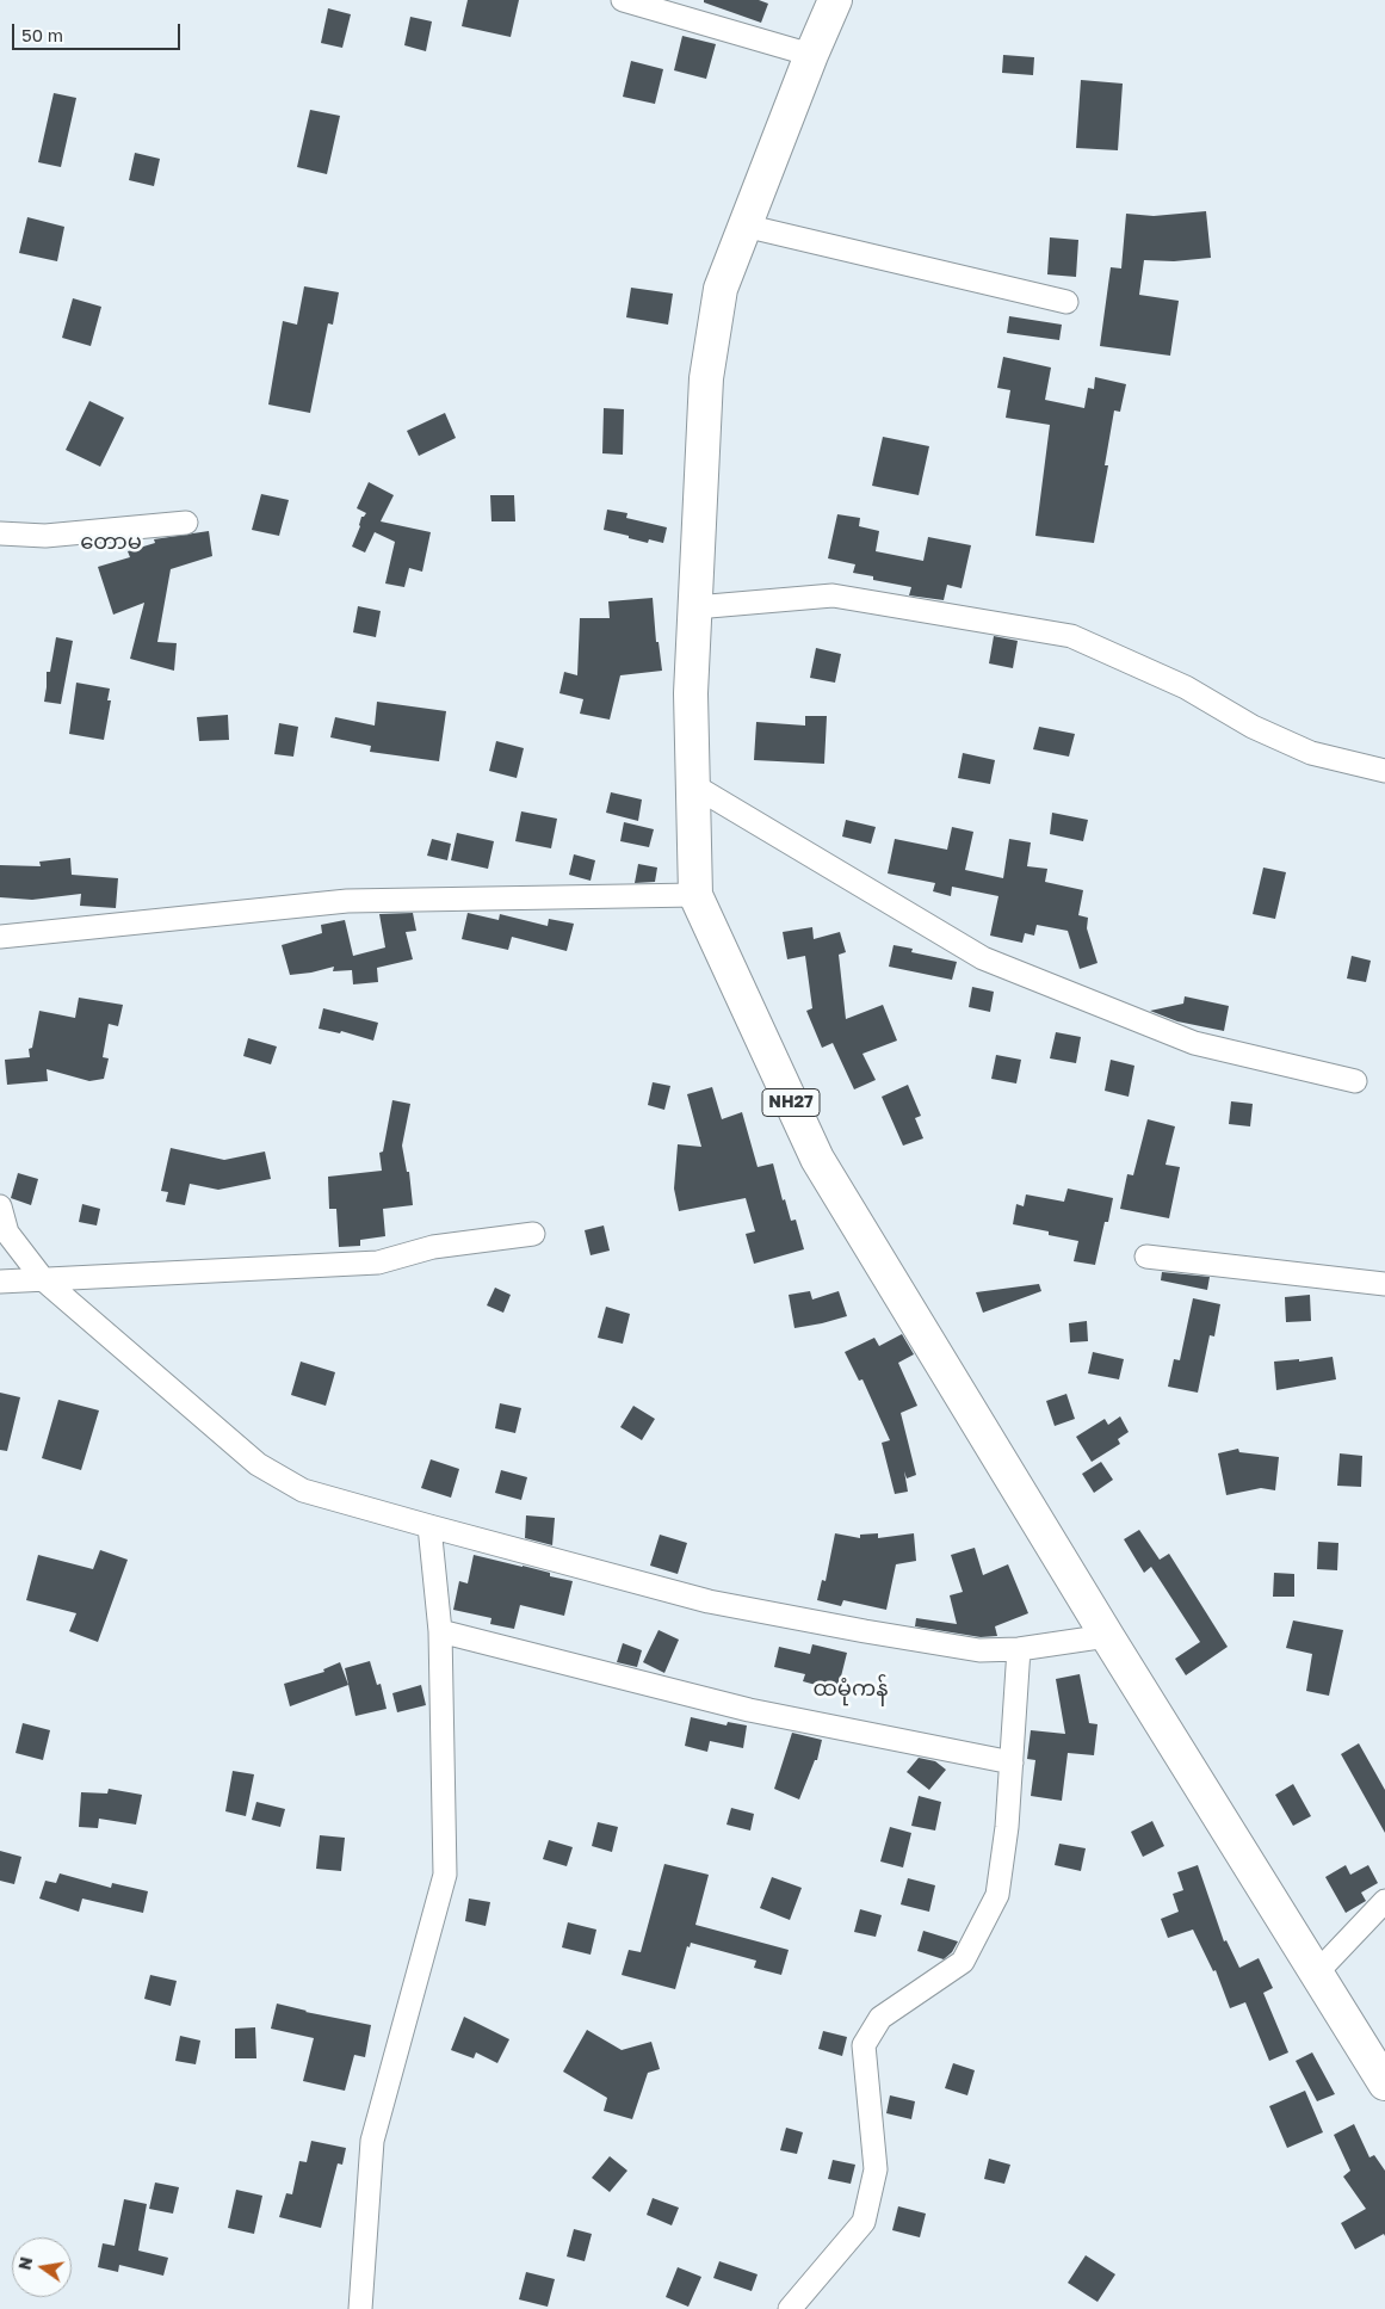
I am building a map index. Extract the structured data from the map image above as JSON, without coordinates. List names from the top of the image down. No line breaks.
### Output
{"streets":{"highway":["NH27"]},"districts":["တောမ","ထမုံကန်"],"scale_bar":"50 m","north":"left"}
